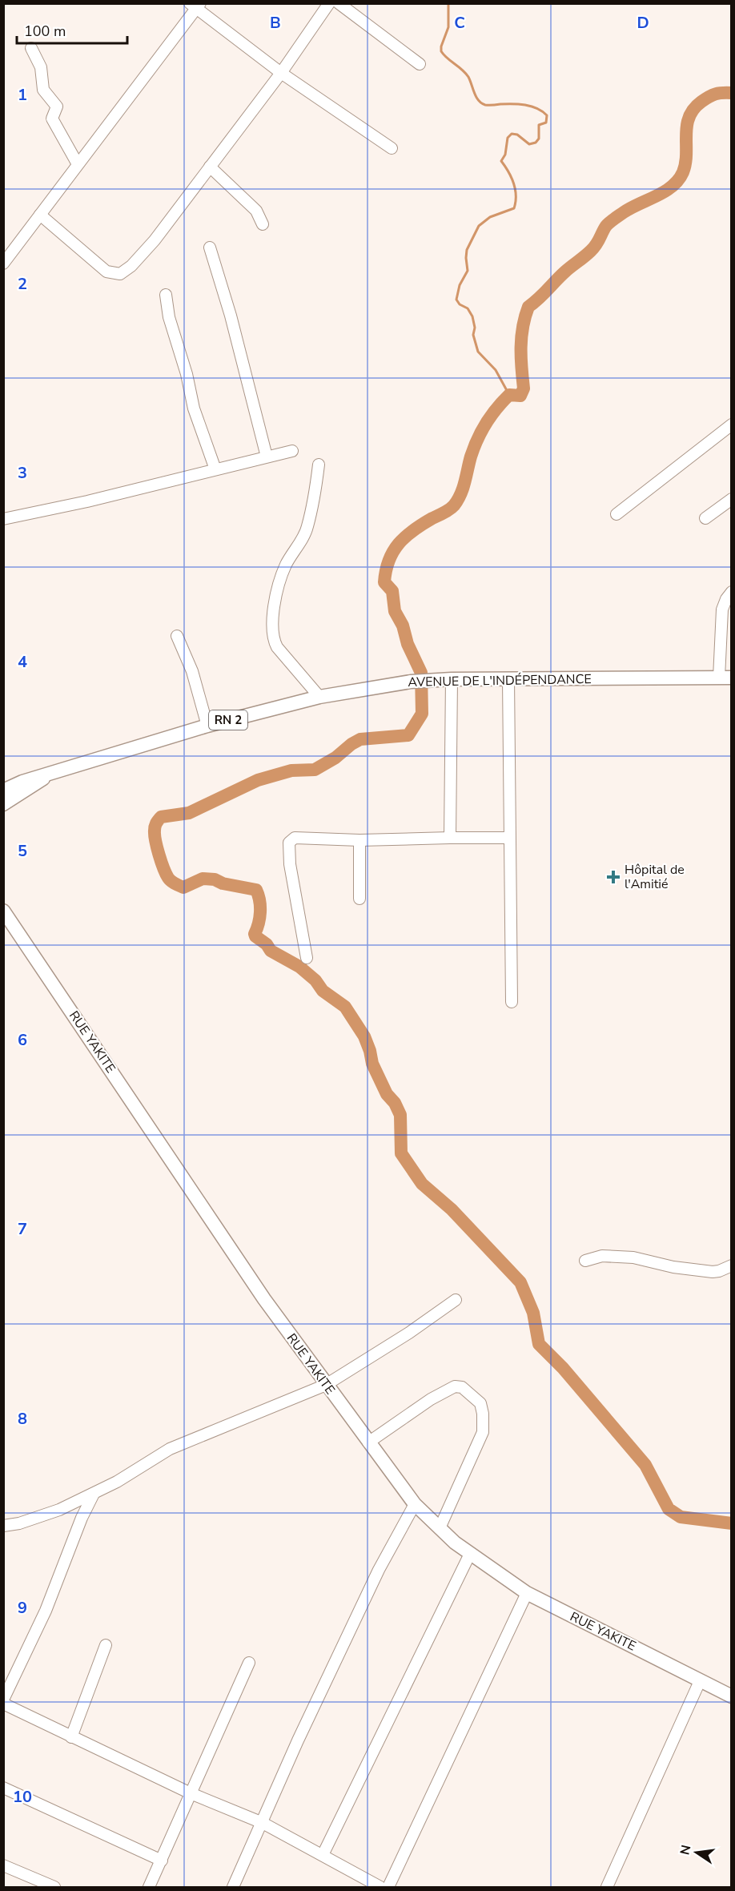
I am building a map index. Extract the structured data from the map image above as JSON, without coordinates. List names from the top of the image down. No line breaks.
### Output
{"streets":{"main road":["AVENUE DE L'INDÉPENDANCE","RN 2","RUE YAKITE"]},"places":{"health":["Hôpital de l'Amitié"]},"scale_bar":"100 m","north":"left","grid":{"columns":["B","C","D"],"rows":["1","2","3","4","5","6","7","8","9","10"]}}
